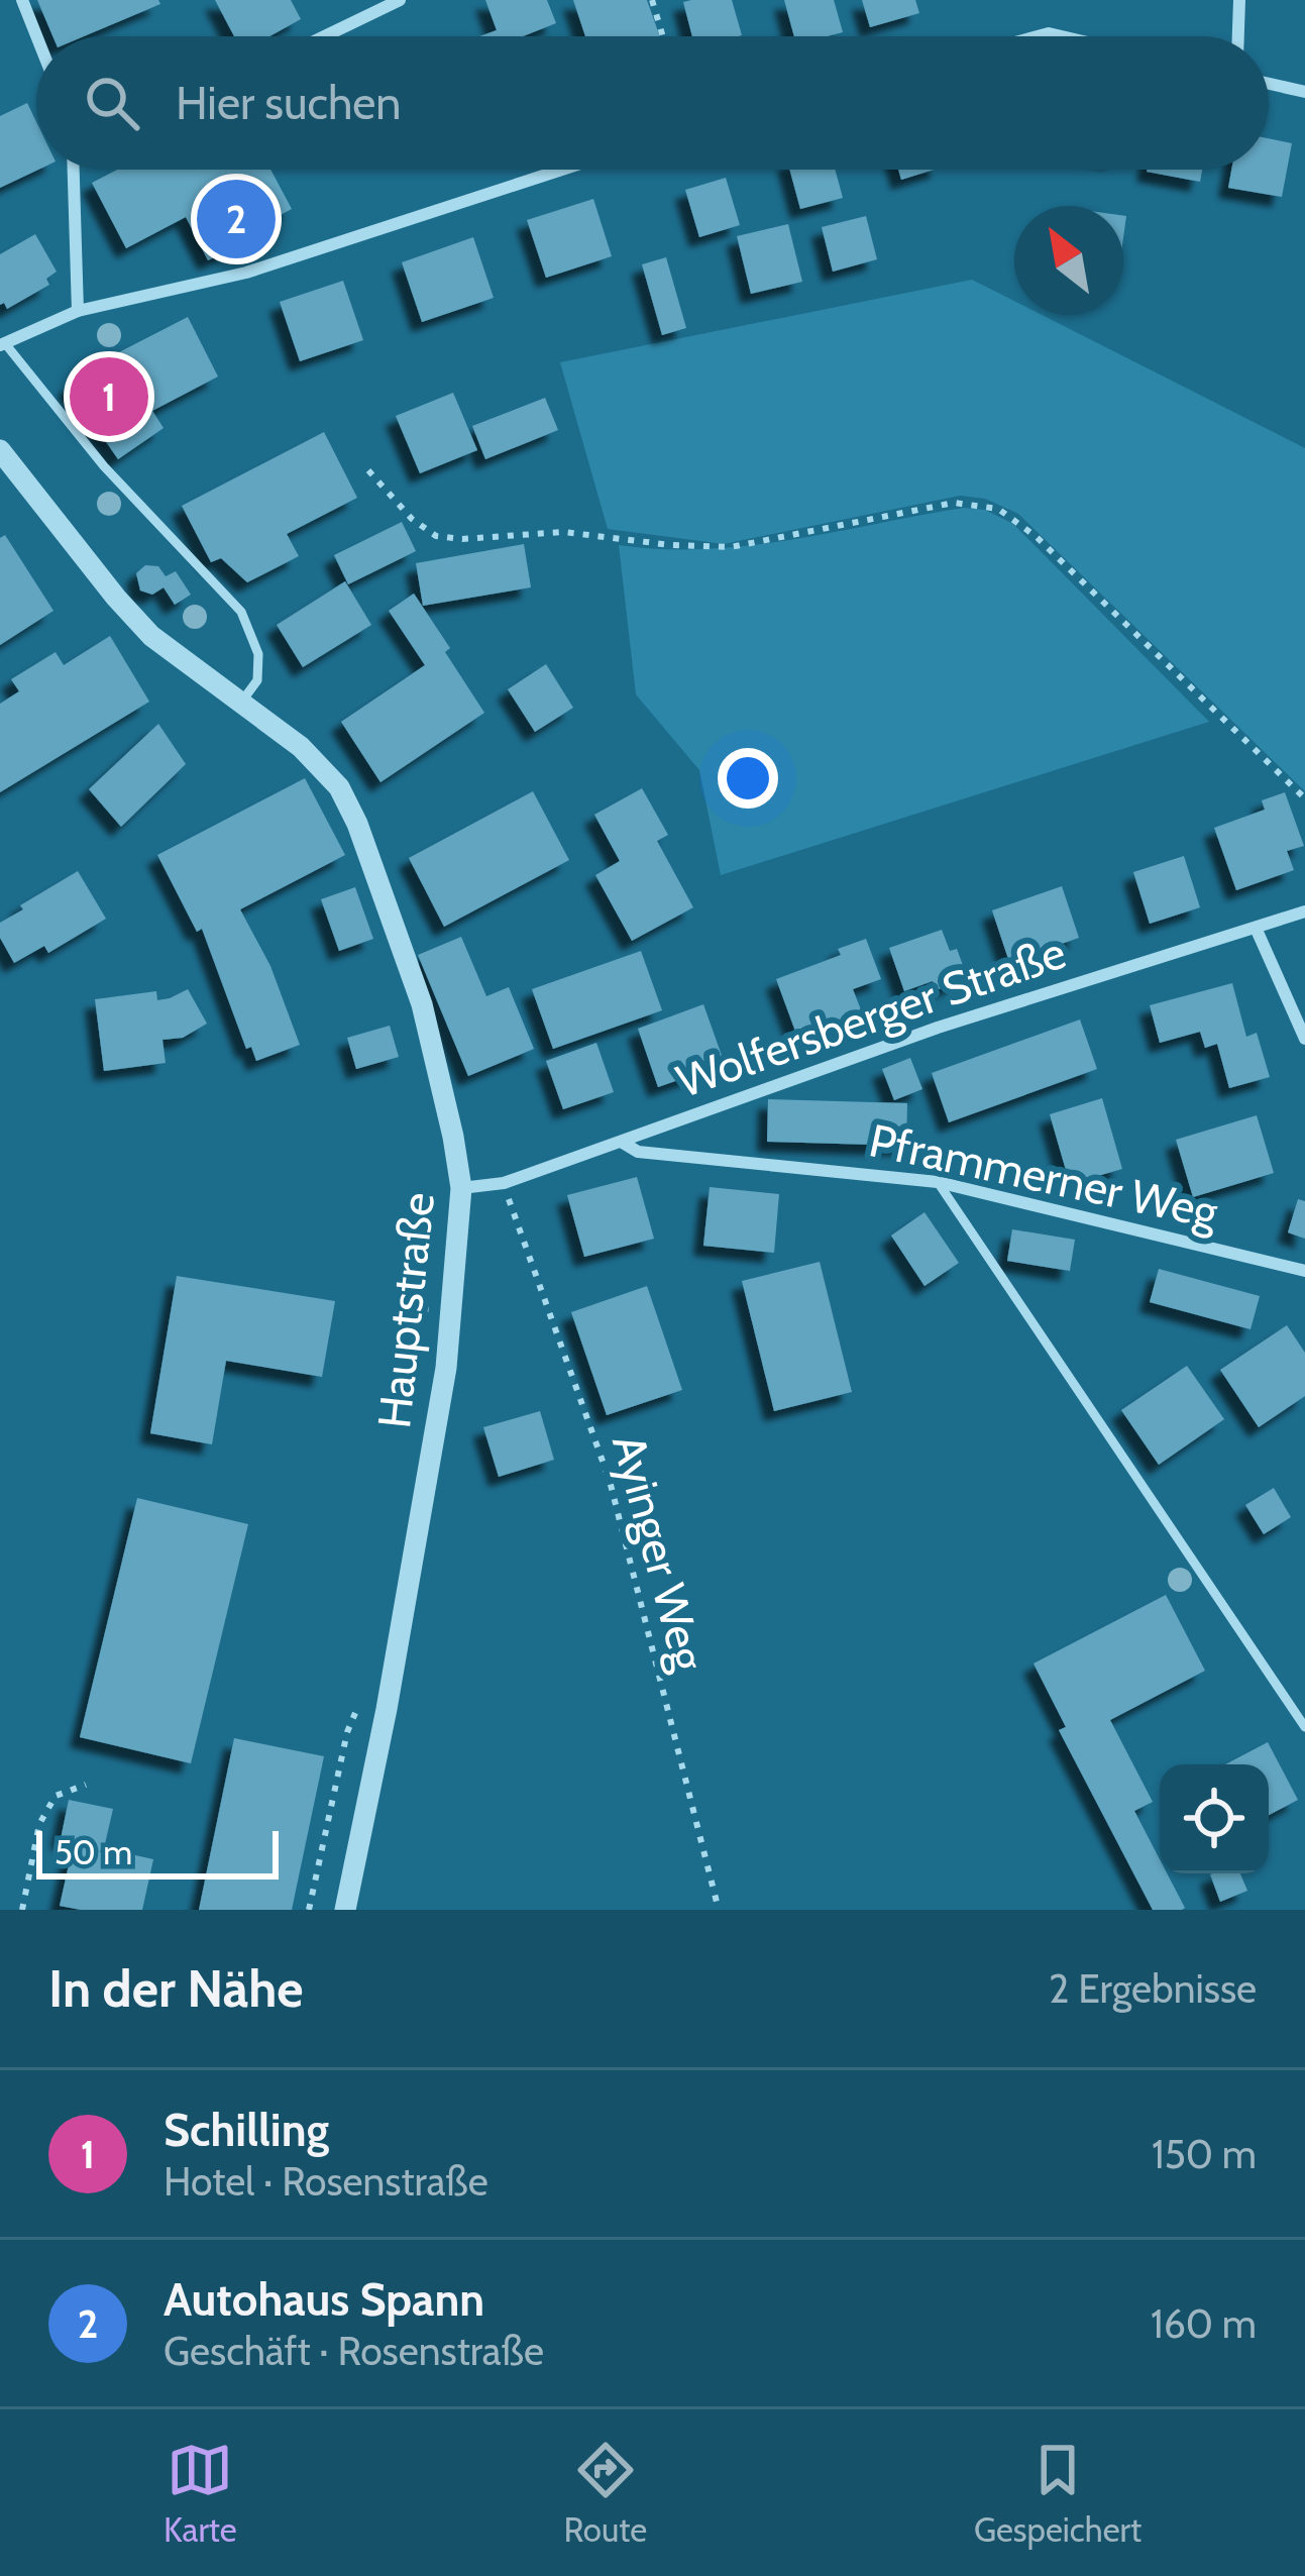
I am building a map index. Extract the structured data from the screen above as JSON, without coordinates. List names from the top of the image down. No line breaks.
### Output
{"streets":{"street":["Wolfersberger Straße","Pframmerner Weg","Hauptstraße"],"path":["Ayinger Weg"]},"crossings":[["Wolfersberger Straße","Pframmerner Weg"],["Wolfersberger Straße","Hauptstraße"]],"scale_bar":"50 m","north":"top left","page":{"search":"Hier suchen","pins":["2","1"],"scale":"50 m","heading":["In der Nähe","2 Ergebnisse"],"list":[{"mark":"1","name":"Schilling","note":"Hotel · Rosenstraße","value":"150 m"},{"mark":"2","name":"Autohaus Spann","note":"Geschäft · Rosenstraße","value":"160 m"}],"nav":["Karte","Route","Gespeichert"]}}
